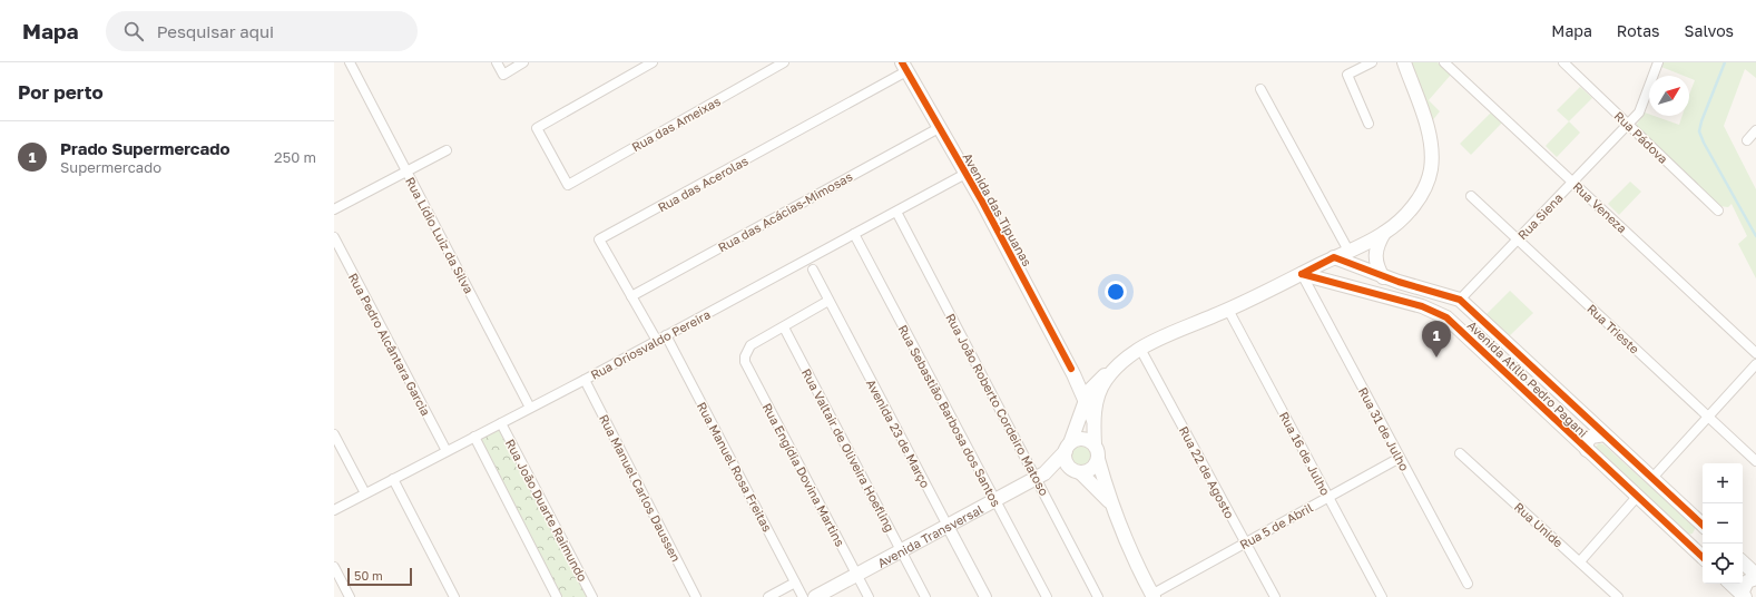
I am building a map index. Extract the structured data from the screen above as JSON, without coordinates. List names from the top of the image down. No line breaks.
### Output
{"streets":{"main road":["Avenida das Tipuanas","Avenida Atílio Pedro Pagani","Avenida Transversal"],"street":["Rua das Ameixas","Rua Pádova","Rua das Acerolas","Rua Veneza","Rua das Acácias-Mimosas","Rua Siena","Rua Lídio Luiz da Silva","Rua Trieste","Rua Pedro Alcântara Garcia","Rua Oriosvaldo Pereira","Rua João Roberto Cordeiro Matoso","Rua Sebastião Barbosa dos Santos","Rua 31 de Julho","Avenida 23 de Março","Rua Valtair de Oliveira Hoefling","Rua 16 de Julho","Rua Manuel Rosa Freitas","Rua 22 de Agosto","Rua Engídia Dovina Martins","Rua Manuel Carlos Daussen","Rua João Duarte Raimundo","Rua Unide","Rua 5 de Abril"]},"crossings":[["Rua Pádova","Rua Siena"],["Rua das Acerolas","Avenida das Tipuanas"],["Rua das Acerolas","Rua das Acácias-Mimosas"],["Rua das Acerolas","Rua Oriosvaldo Pereira"],["Rua Veneza","Rua Siena"],["Avenida das Tipuanas","Rua das Acácias-Mimosas"],["Avenida das Tipuanas","Rua Oriosvaldo Pereira"],["Rua Siena","Rua Trieste"],["Rua Siena","Avenida Atílio Pedro Pagani"],["Rua Lídio Luiz da Silva","Rua Oriosvaldo Pereira"],["Rua Pedro Alcântara Garcia","Rua Oriosvaldo Pereira"],["Rua Oriosvaldo Pereira","Rua João Roberto Cordeiro Matoso"],["Rua Oriosvaldo Pereira","Rua Sebastião Barbosa dos Santos"],["Rua Oriosvaldo Pereira","Rua Manuel Rosa Freitas"],["Rua Oriosvaldo Pereira","Rua Manuel Carlos Daussen"],["Rua Oriosvaldo Pereira","Rua João Duarte Raimundo"],["Avenida Atílio Pedro Pagani","Rua 31 de Julho"],["Rua João Roberto Cordeiro Matoso","Avenida Transversal"],["Rua Sebastião Barbosa dos Santos","Avenida Transversal"],["Rua 31 de Julho","Rua 5 de Abril"],["Avenida 23 de Março","Avenida Transversal"],["Rua Valtair de Oliveira Hoefling","Rua Engídia Dovina Martins"],["Rua Valtair de Oliveira Hoefling","Avenida Transversal"],["Rua 16 de Julho","Rua 5 de Abril"],["Rua 22 de Agosto","Rua 5 de Abril"],["Rua Engídia Dovina Martins","Avenida Transversal"]],"scale_bar":"50 m","north":"top right","page":{"header":"Mapa","search":"Pesquisar aqui","nav":["Mapa","Rotas","Salvos"],"heading":"Por perto","list":[{"mark":"1","name":"Prado Supermercado","note":"Supermercado","value":"250 m"}],"pins":"1","map_buttons":["+","−"],"scale":"50 m"}}
